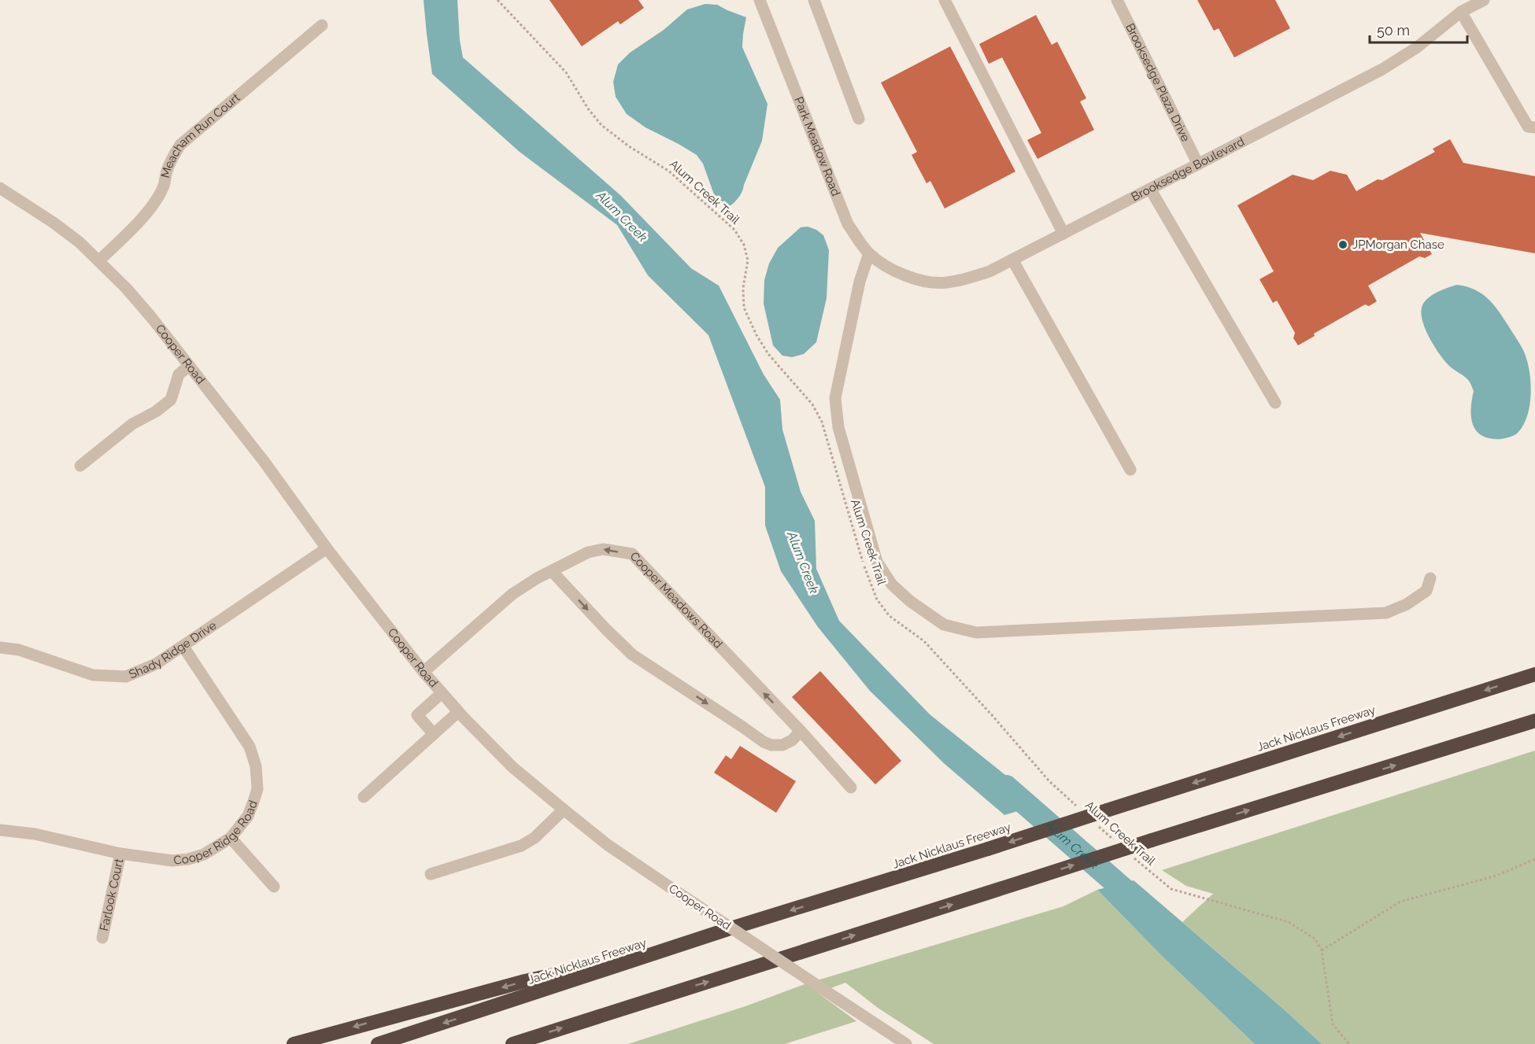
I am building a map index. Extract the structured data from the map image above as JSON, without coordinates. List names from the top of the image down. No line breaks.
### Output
{"streets":{"highway":["Jack Nicklaus Freeway"],"street":["Brooksedge Plaza Drive","Meacham Run Court","Park Meadow Road","Brooksedge Boulevard","Cooper Road","Cooper Meadows Road","Shady Ridge Drive","Cooper Ridge Road","Farlook Court"],"path":["Alum Creek Trail"]},"crossings":[["Brooksedge Plaza Drive","Brooksedge Boulevard"],["Meacham Run Court","Cooper Road"],["Park Meadow Road","Brooksedge Boulevard"],["Cooper Road","Cooper Meadows Road"],["Cooper Road","Shady Ridge Drive"],["Shady Ridge Drive","Cooper Ridge Road"],["Cooper Ridge Road","Farlook Court"]],"water":["Alum Creek"],"places":["JPMorgan Chase"],"scale_bar":"50 m"}
